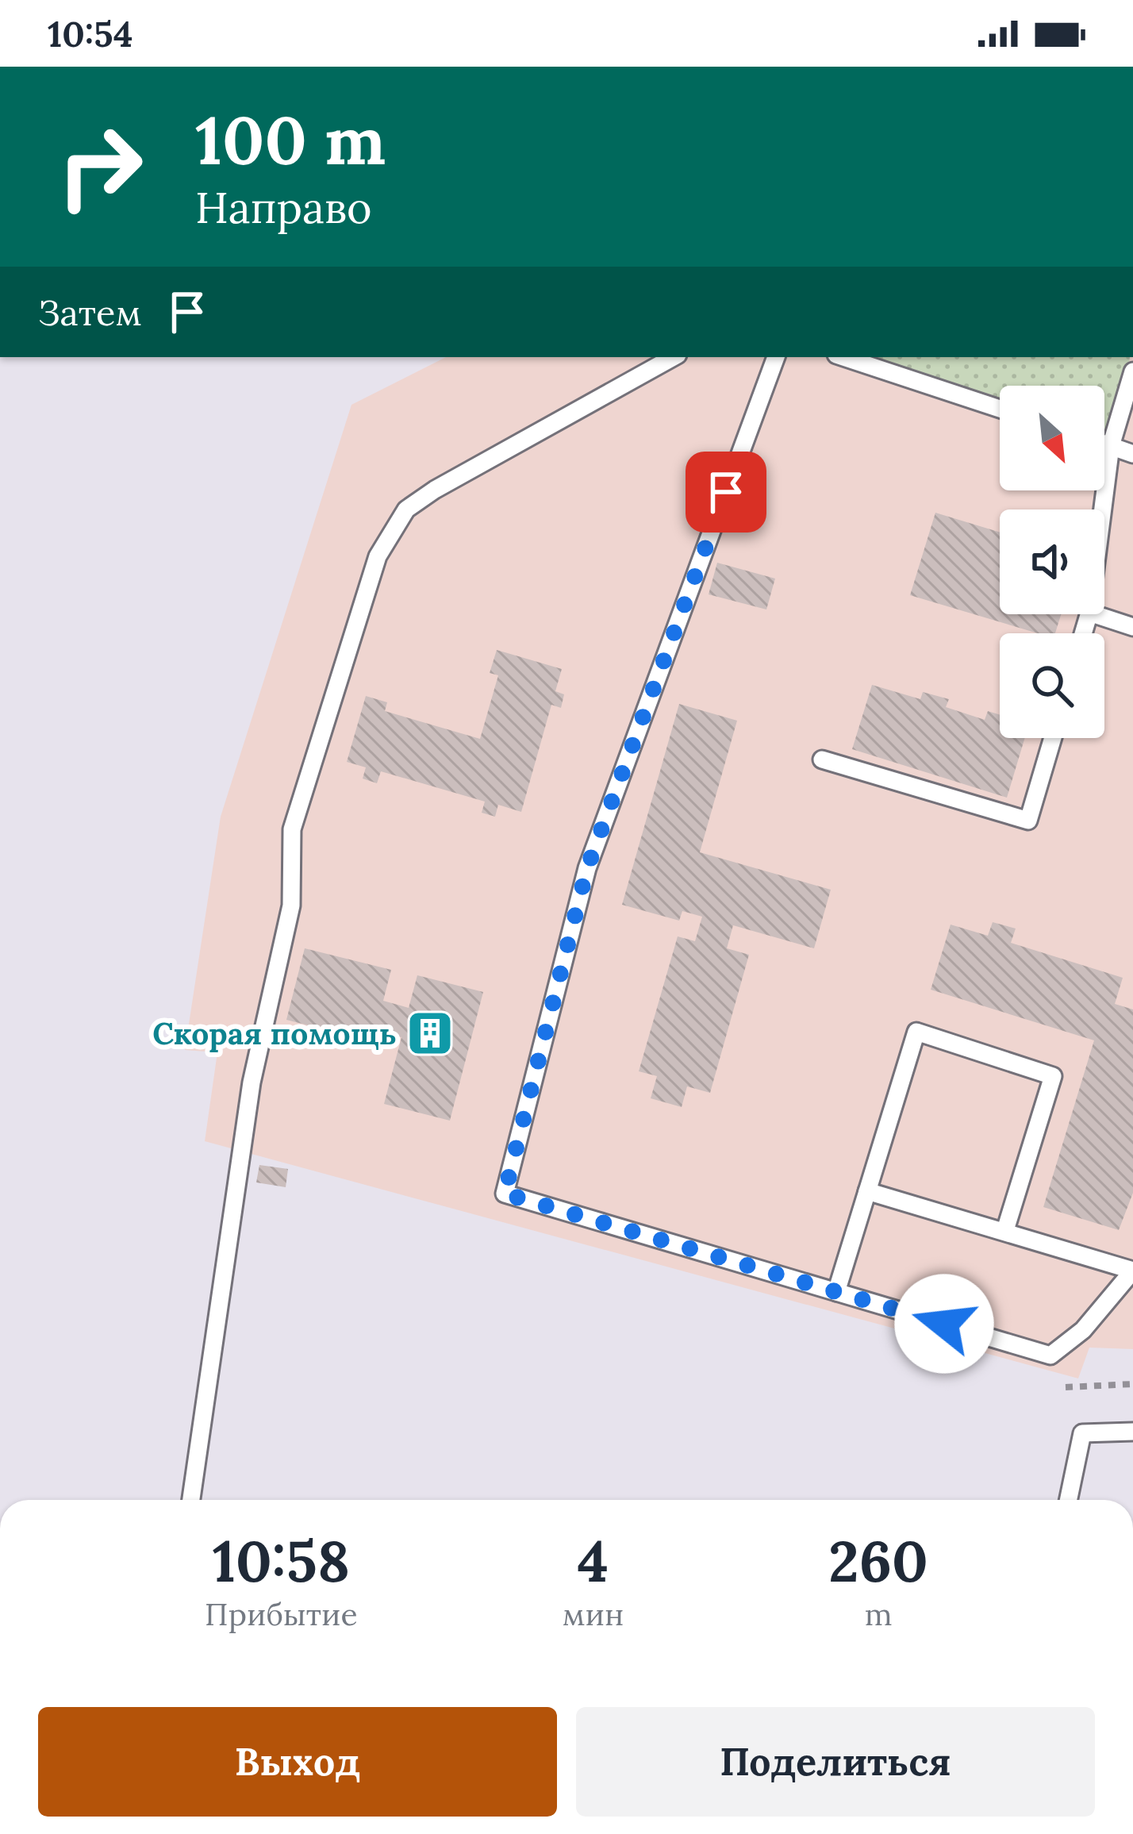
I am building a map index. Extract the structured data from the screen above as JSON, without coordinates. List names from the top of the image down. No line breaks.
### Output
{"places":{"building":["Скорая помощь"]},"north":"bottom right","page":{"status":"10:54","turn":["100 m","Направо"],"then":"Затем","eta":["10:58","Прибытие","4","мин","260","m"],"buttons":["Выход","Поделиться"]}}
